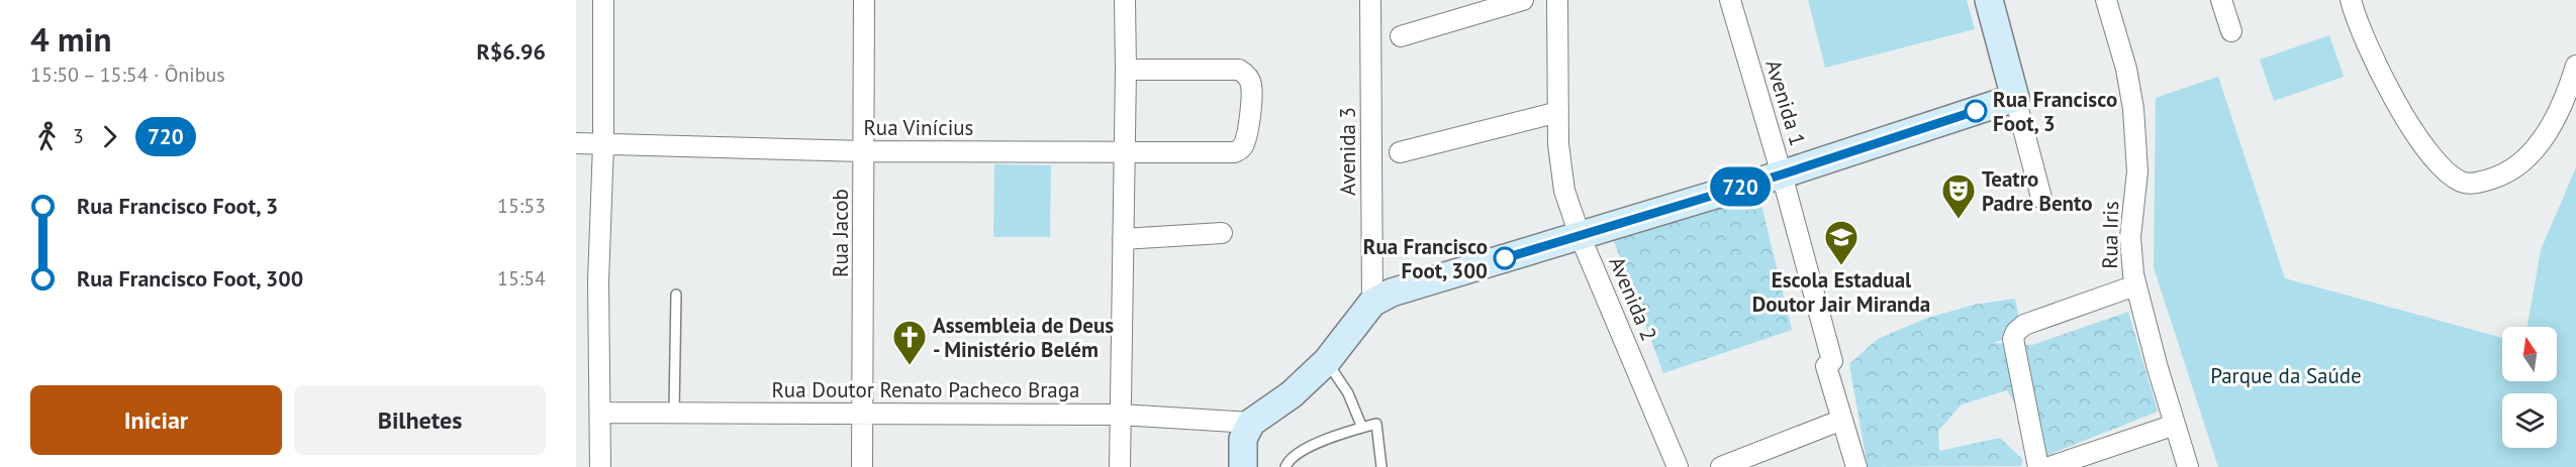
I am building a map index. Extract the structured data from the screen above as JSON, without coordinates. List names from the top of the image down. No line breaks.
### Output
{"streets":{"street":["Avenida 1","Rua Vinícius","Avenida 3","Rua Jacob","Rua Iris","Avenida 2","Rua Doutor Renato Pacheco Braga"]},"crossings":[["Rua Vinícius","Rua Jacob"],["Rua Jacob","Rua Doutor Renato Pacheco Braga"]],"parks":["Parque da Saúde"],"places":{"other":["Rua Francisco Foot, 3","Rua Francisco Foot, 300"],"theatre":["Teatro Padre Bento"],"school or university":["Escola Estadual Doutor Jair Miranda"],"church":["Assembleia de Deus - Ministério Belém"]},"lines":["bus line 720"],"north":"top","page":{"heading":["4 min","15:50 – 15:54 · Ônibus","R$6.96"],"on_map":"720","legs":["3","720"],"list":[{"name":"Rua Francisco Foot, 3","value":"15:53"},{"name":"Rua Francisco Foot, 300","value":"15:54"}],"buttons":["Iniciar","Bilhetes"]}}
